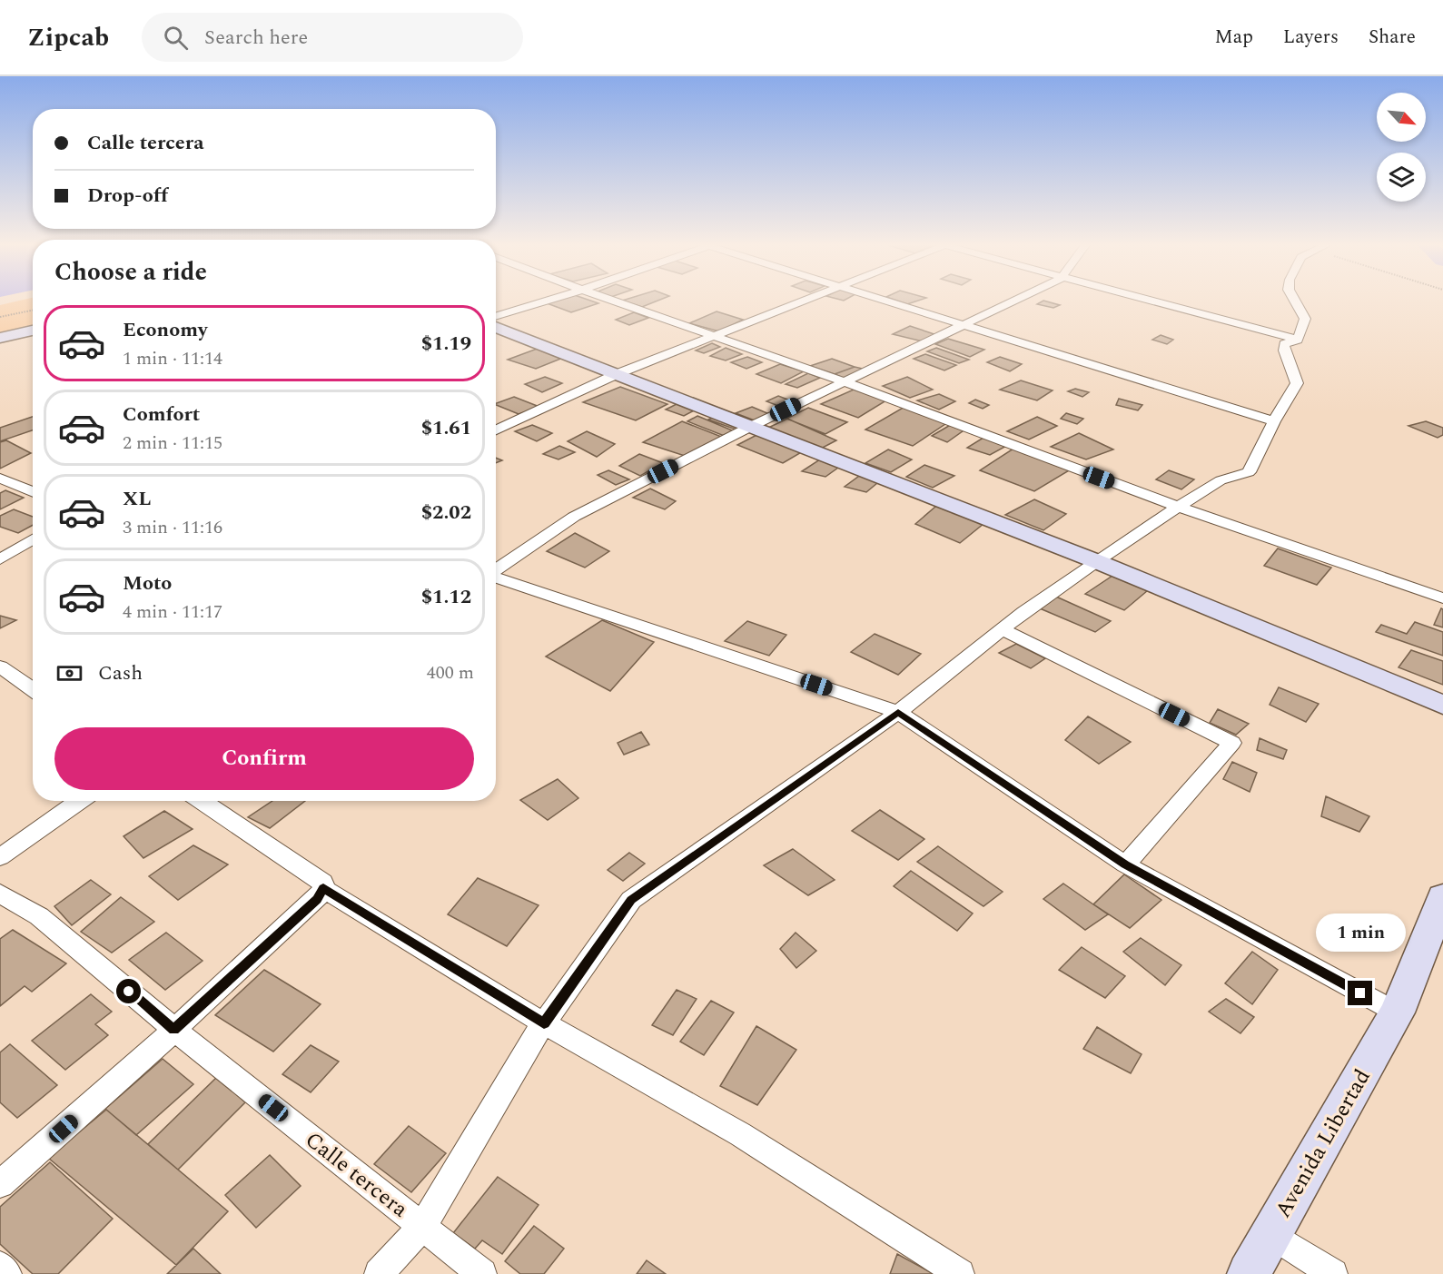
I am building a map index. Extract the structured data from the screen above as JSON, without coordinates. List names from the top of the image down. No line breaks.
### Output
{"streets":{"main road":["Avenida Libertad"],"street":["Calle tercera"]},"north":"bottom right","page":{"header":"Zipcab","search":"Search here","nav":["Map","Layers","Share"],"banner":["Calle tercera","Drop-off"],"heading":"Choose a ride","list":[{"name":"Economy","note":"1 min · 11:14","value":"$1.19"},{"name":"Comfort","note":"2 min · 11:15","value":"$1.61"},{"name":"XL","note":"3 min · 11:16","value":"$2.02"},{"name":"Moto","note":"4 min · 11:17","value":"$1.12"}],"pay":["Cash","400 m"],"buttons":"Confirm","bubble":"1 min"}}
